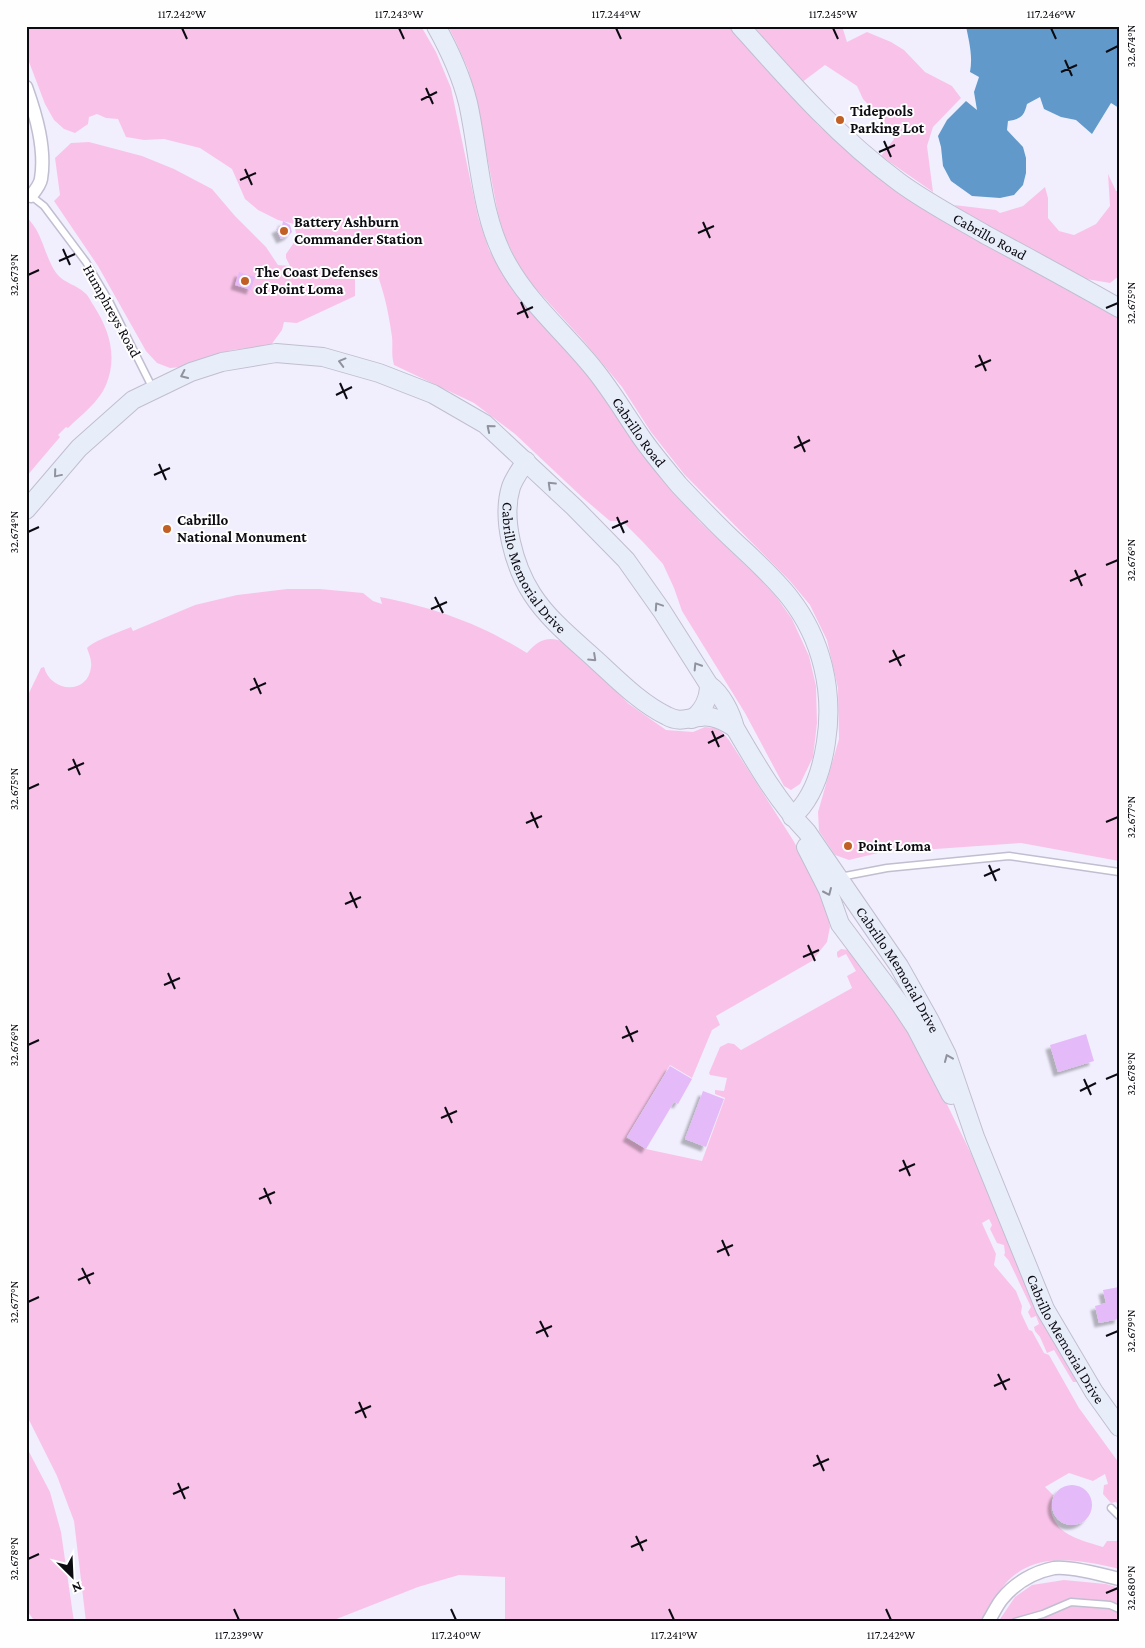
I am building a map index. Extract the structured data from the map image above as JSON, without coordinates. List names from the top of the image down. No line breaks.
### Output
{"streets":{"street":["Cabrillo Road","Cabrillo Memorial Drive"],"lane":["Humphreys Road"]},"crossings":[["Cabrillo Road","Cabrillo Memorial Drive"]],"places":["Tidepools Parking Lot","Battery Ashburn Commander Station","The Coast Defenses of Point Loma","Cabrillo National Monument","Point Loma"],"north":"bottom right","coordinates":["117.242°W","117.243°W","117.244°W","117.245°W","117.246°W","32.674°N","32.673°N","32.675°N","32.676°N","32.677°N","32.678°N","32.679°N","32.680°N","117.239°W","117.240°W","117.241°W"]}
